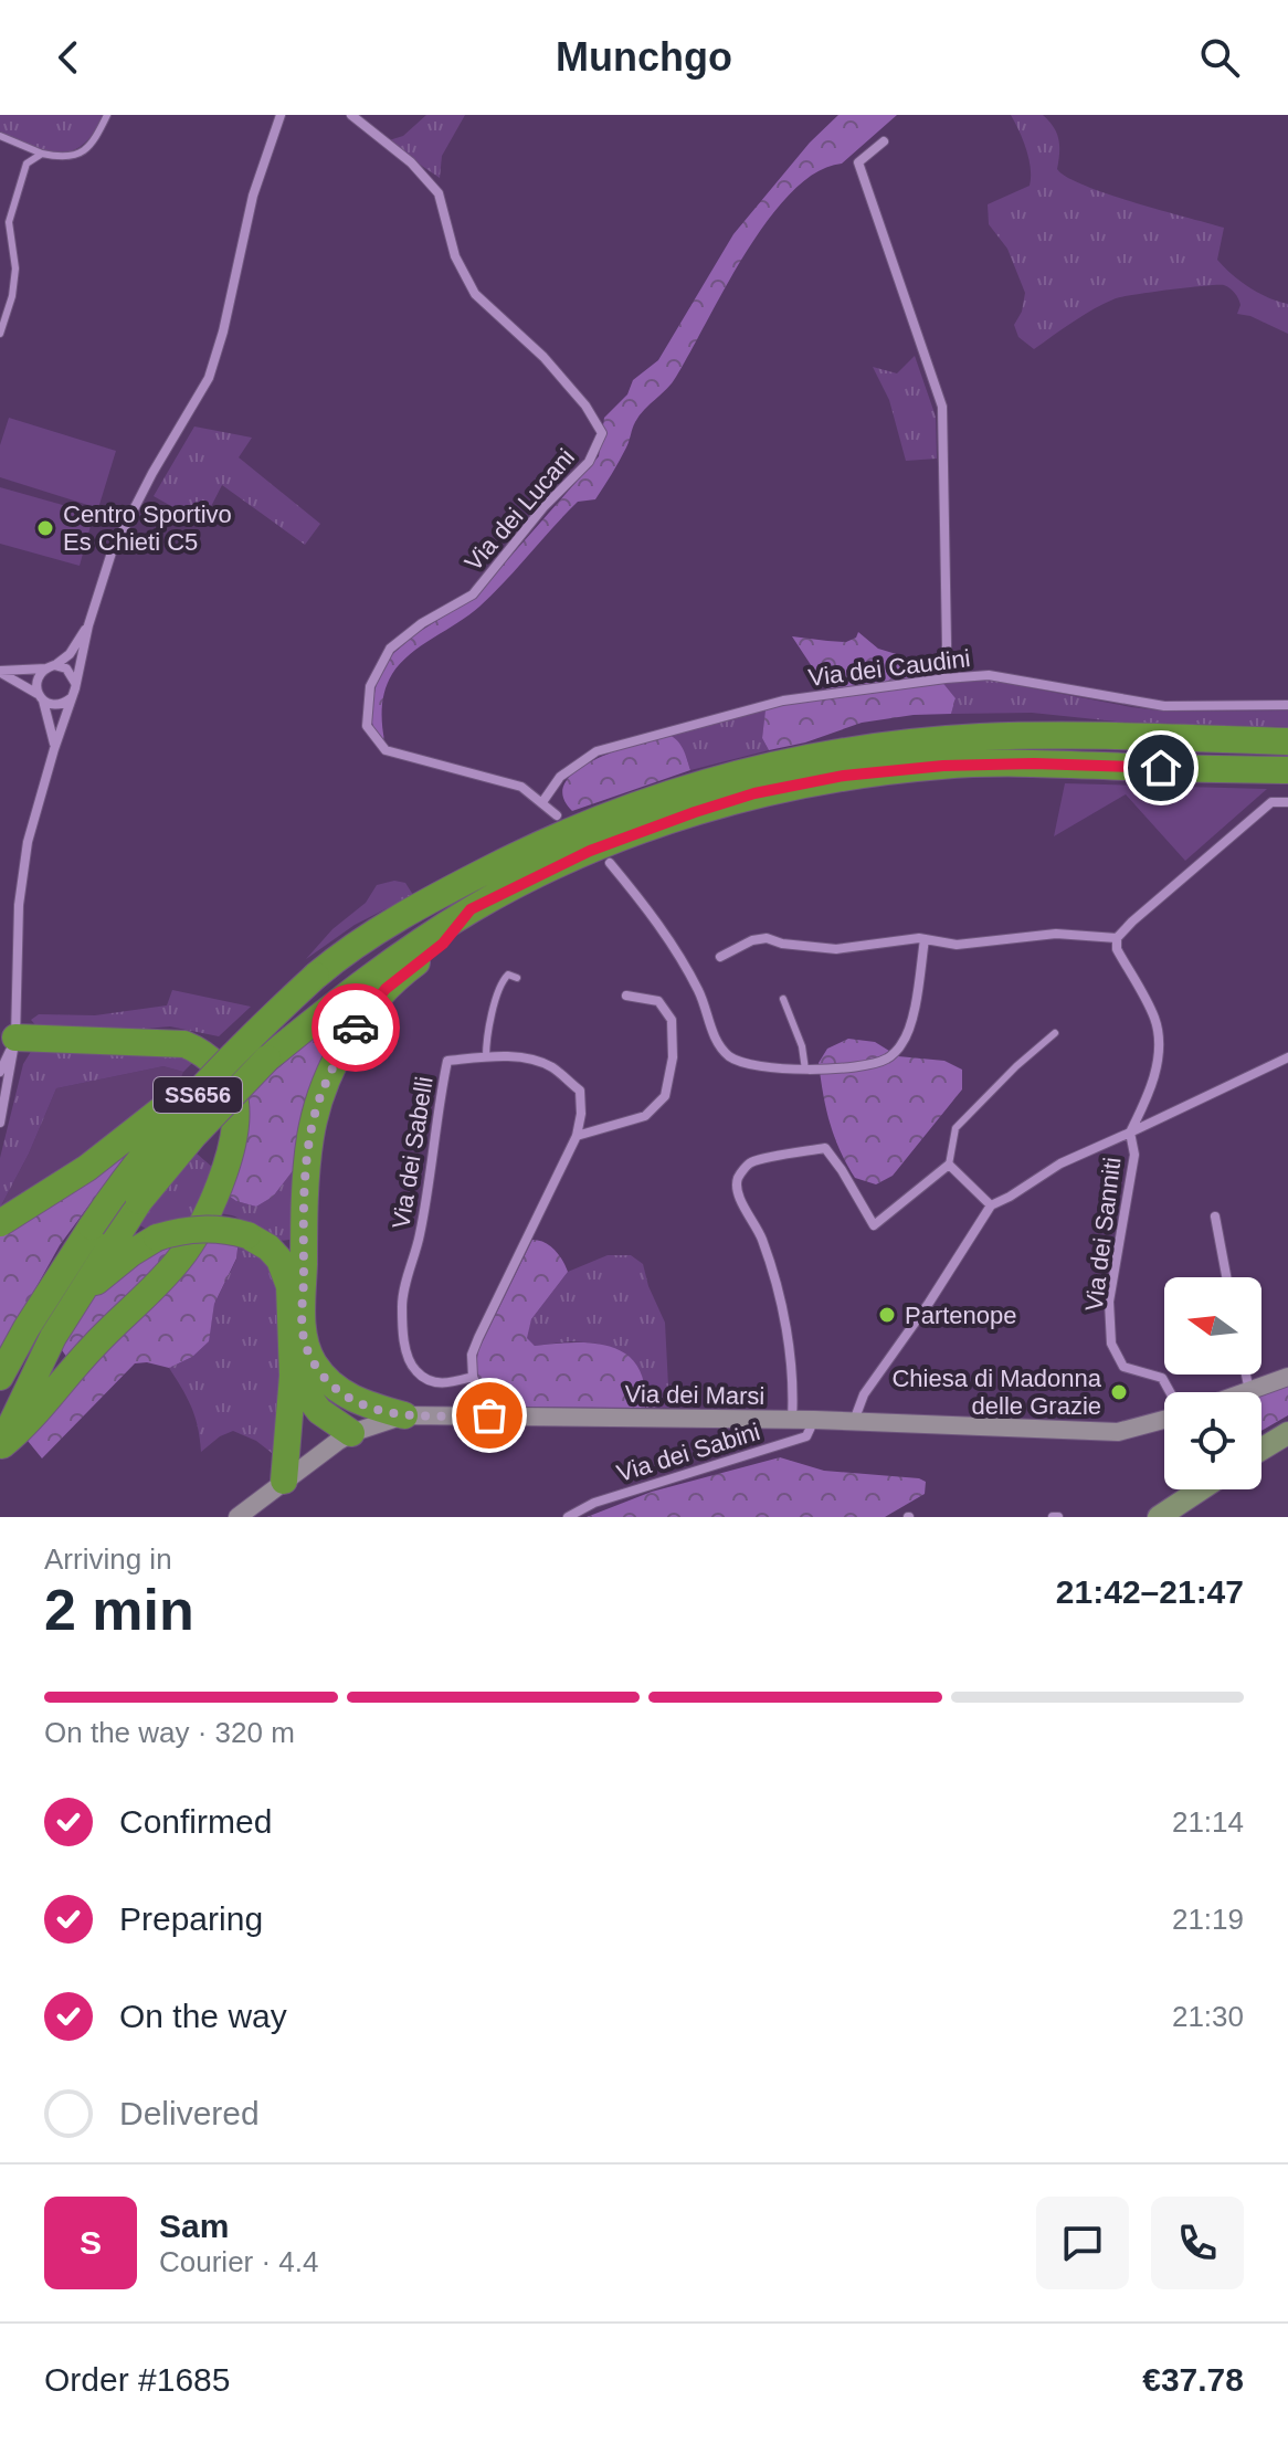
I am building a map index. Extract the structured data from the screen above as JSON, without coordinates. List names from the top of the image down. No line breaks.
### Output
{"streets":{"highway":["SS656"],"main road":["Via dei Marsi"],"street":["Via dei Lucani","Via dei Caudini","Via dei Sabelli","Via dei Sanniti","Via dei Sabini"]},"crossings":[["Via dei Lucani","Via dei Caudini"],["Via dei Marsi","Via dei Sabini"]],"places":["Centro Sportivo Es Chieti C5","Partenope","Chiesa di Madonna delle Grazie"],"north":"left","page":{"header":"Munchgo","heading":["2 min","Arriving in","21:42–21:47"],"panel":["Sam","Courier · 4.4","Order #1685","€37.78"],"bar":"On the way · 320 m","list":[["Confirmed","21:14"],["Preparing","21:19"],["On the way","21:30"],"Delivered"],"round":"S"}}
